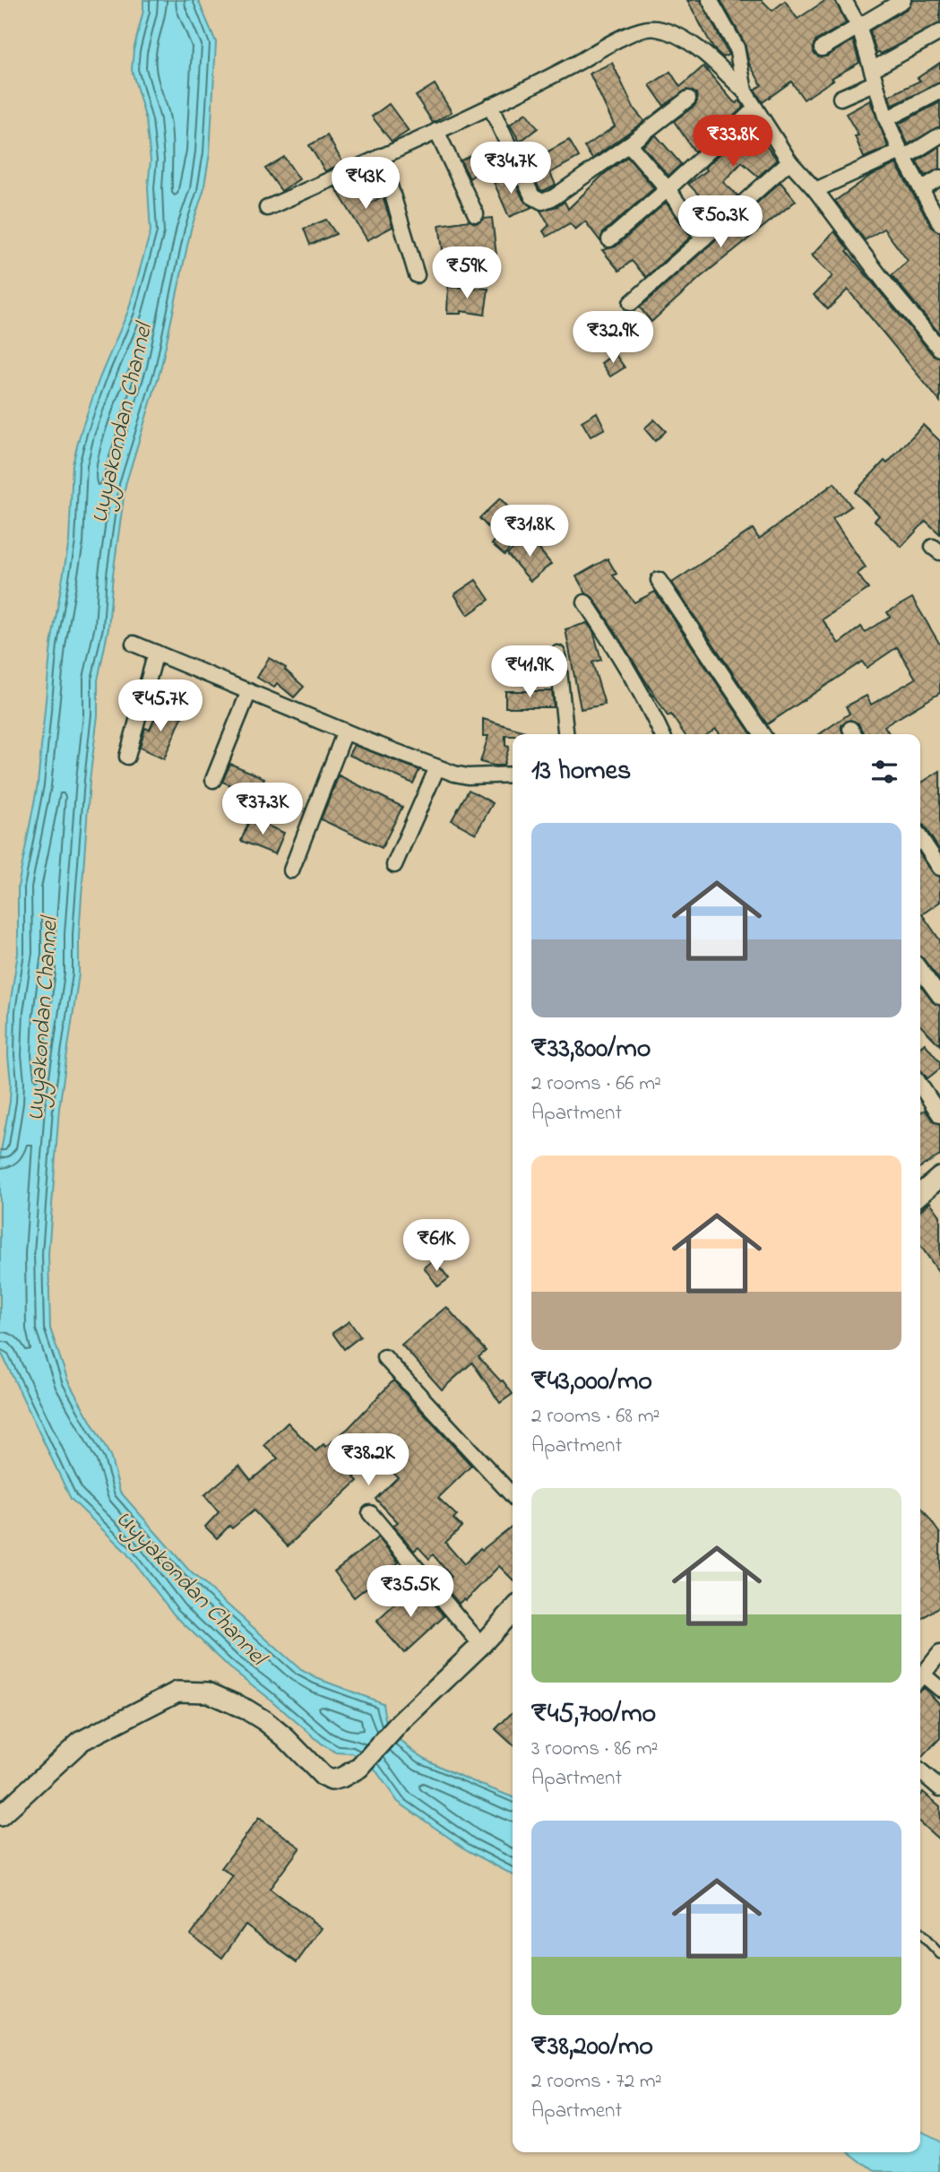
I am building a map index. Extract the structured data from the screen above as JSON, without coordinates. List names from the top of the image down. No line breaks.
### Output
{"water":["Uyyakondan Channel"],"page":{"price":["₹33.8K","₹34.7K","₹43K","₹50.3K","₹59K","₹32.9K","₹31.8K","₹41.9K","₹45.7K","₹37.3K","₹61K","₹38.2K","₹35.5K"],"heading":"13 homes","list":[{"name":"₹33,800/mo","note":"2 rooms · 66 m² · Apartment"},{"name":"₹43,000/mo","note":"2 rooms · 68 m² · Apartment"},{"name":"₹45,700/mo","note":"3 rooms · 86 m² · Apartment"},{"name":"₹38,200/mo","note":"2 rooms · 72 m² · Apartment"}]}}
